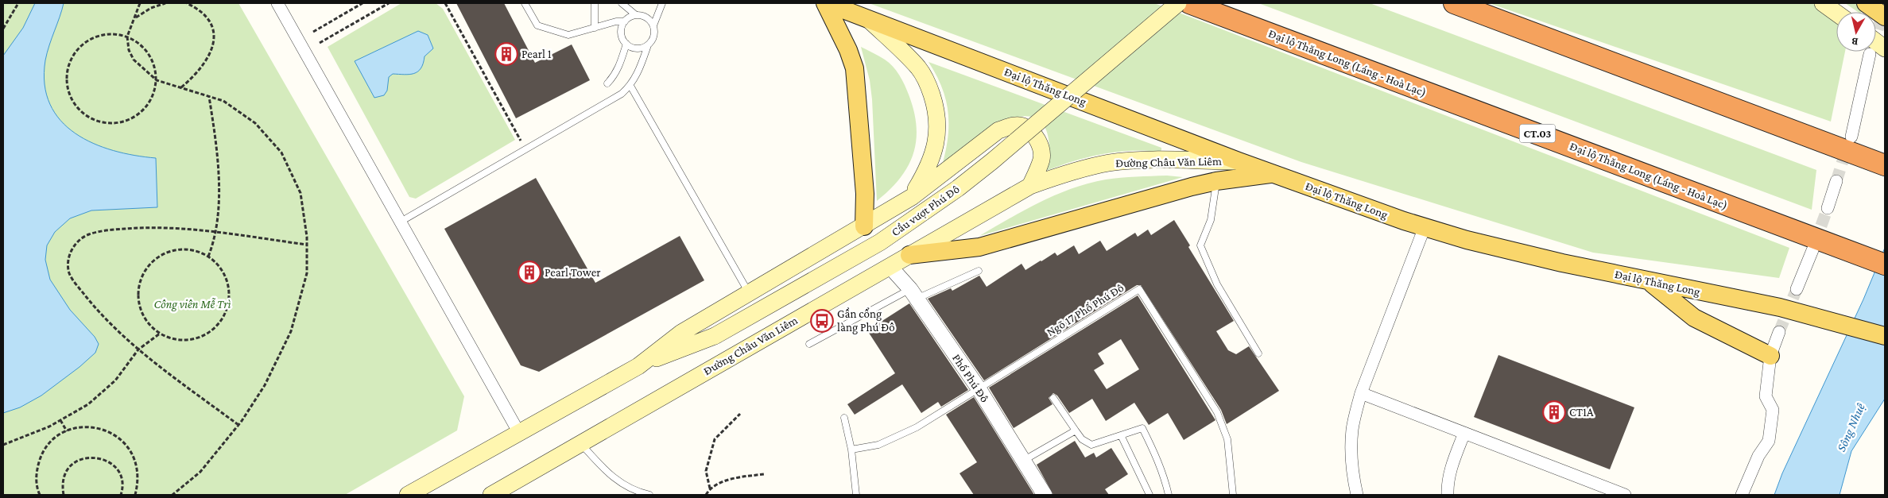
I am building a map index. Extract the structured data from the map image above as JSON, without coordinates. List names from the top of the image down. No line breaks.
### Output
{"streets":{"highway":["Đại lộ Thăng Long (Láng - Hoà Lạc)","CT.03"],"main road":["Đại lộ Thăng Long","Đường Châu Văn Liêm","Cầu vượt Phú Đô"],"street":["Phố Phú Đô"],"lane":["Ngõ 17 Phố Phú Đô"]},"crossings":[["Đại lộ Thăng Long","Đường Châu Văn Liêm"],["Đường Châu Văn Liêm","Phố Phú Đô"],["Ngõ 17 Phố Phú Đô","Phố Phú Đô"]],"water":["Sông Nhuệ"],"parks":["Công viên Mễ Trì"],"places":{"building":["Pearl 1","Pearl Tower","CT1A"],"bus stop":["Gần cổng làng Phú Đô"]},"north":"bottom"}
